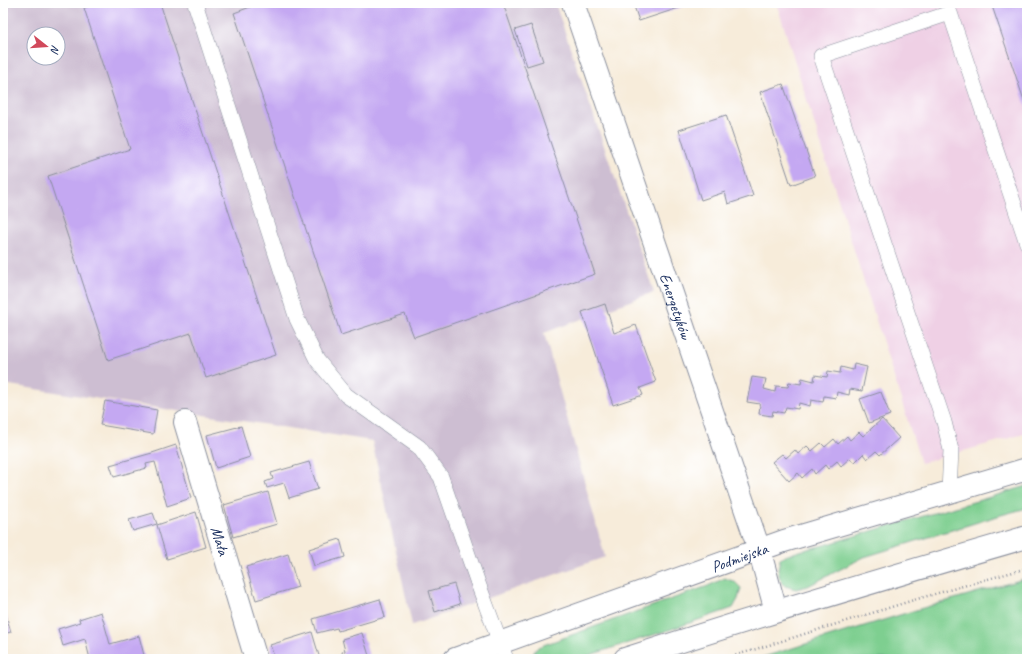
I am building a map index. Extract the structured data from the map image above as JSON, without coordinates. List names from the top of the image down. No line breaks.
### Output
{"streets":{"main road":["Energetyków","Mała","Podmiejska"]},"crossings":[["Energetyków","Podmiejska"]],"north":"right"}
